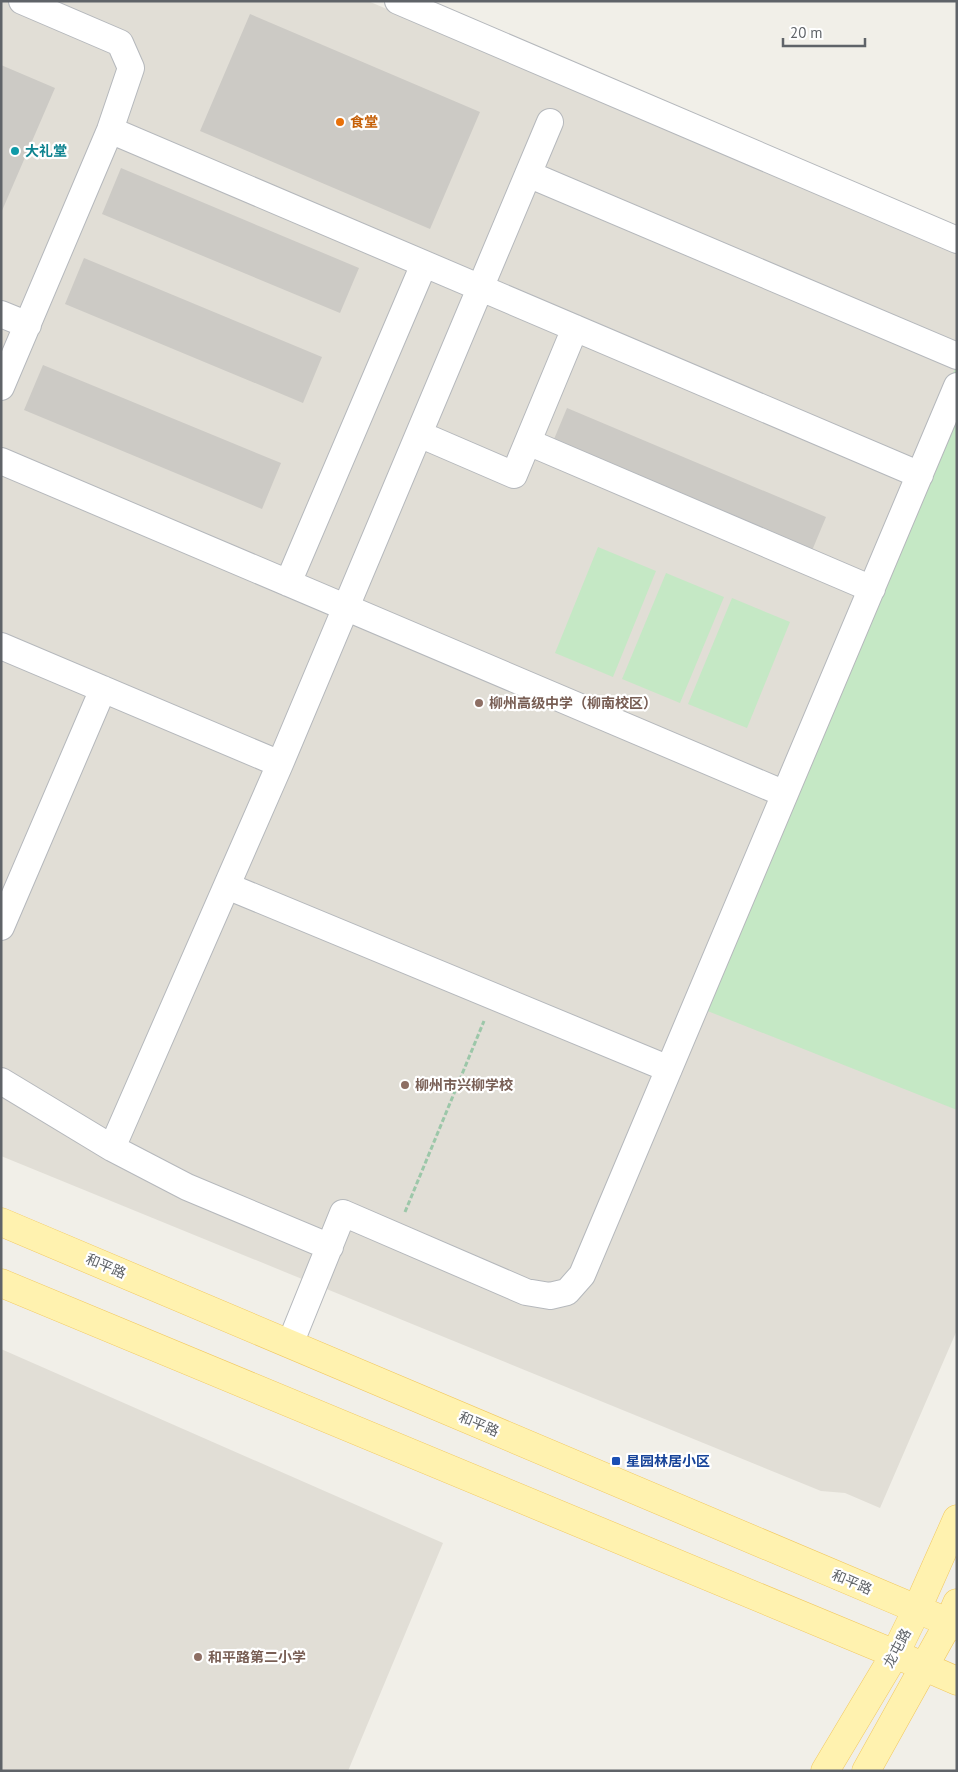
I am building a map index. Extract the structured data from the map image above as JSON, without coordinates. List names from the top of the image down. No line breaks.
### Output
{"streets":{"main road":["和平路","龙屯路"]},"crossings":[["和平路","龙屯路"]],"places":{"other":["食堂","大礼堂","柳州高级中学（柳南校区）","柳州市兴柳学校","和平路第二小学"],"transit":["星园林居小区"]},"scale_bar":"20 m"}
